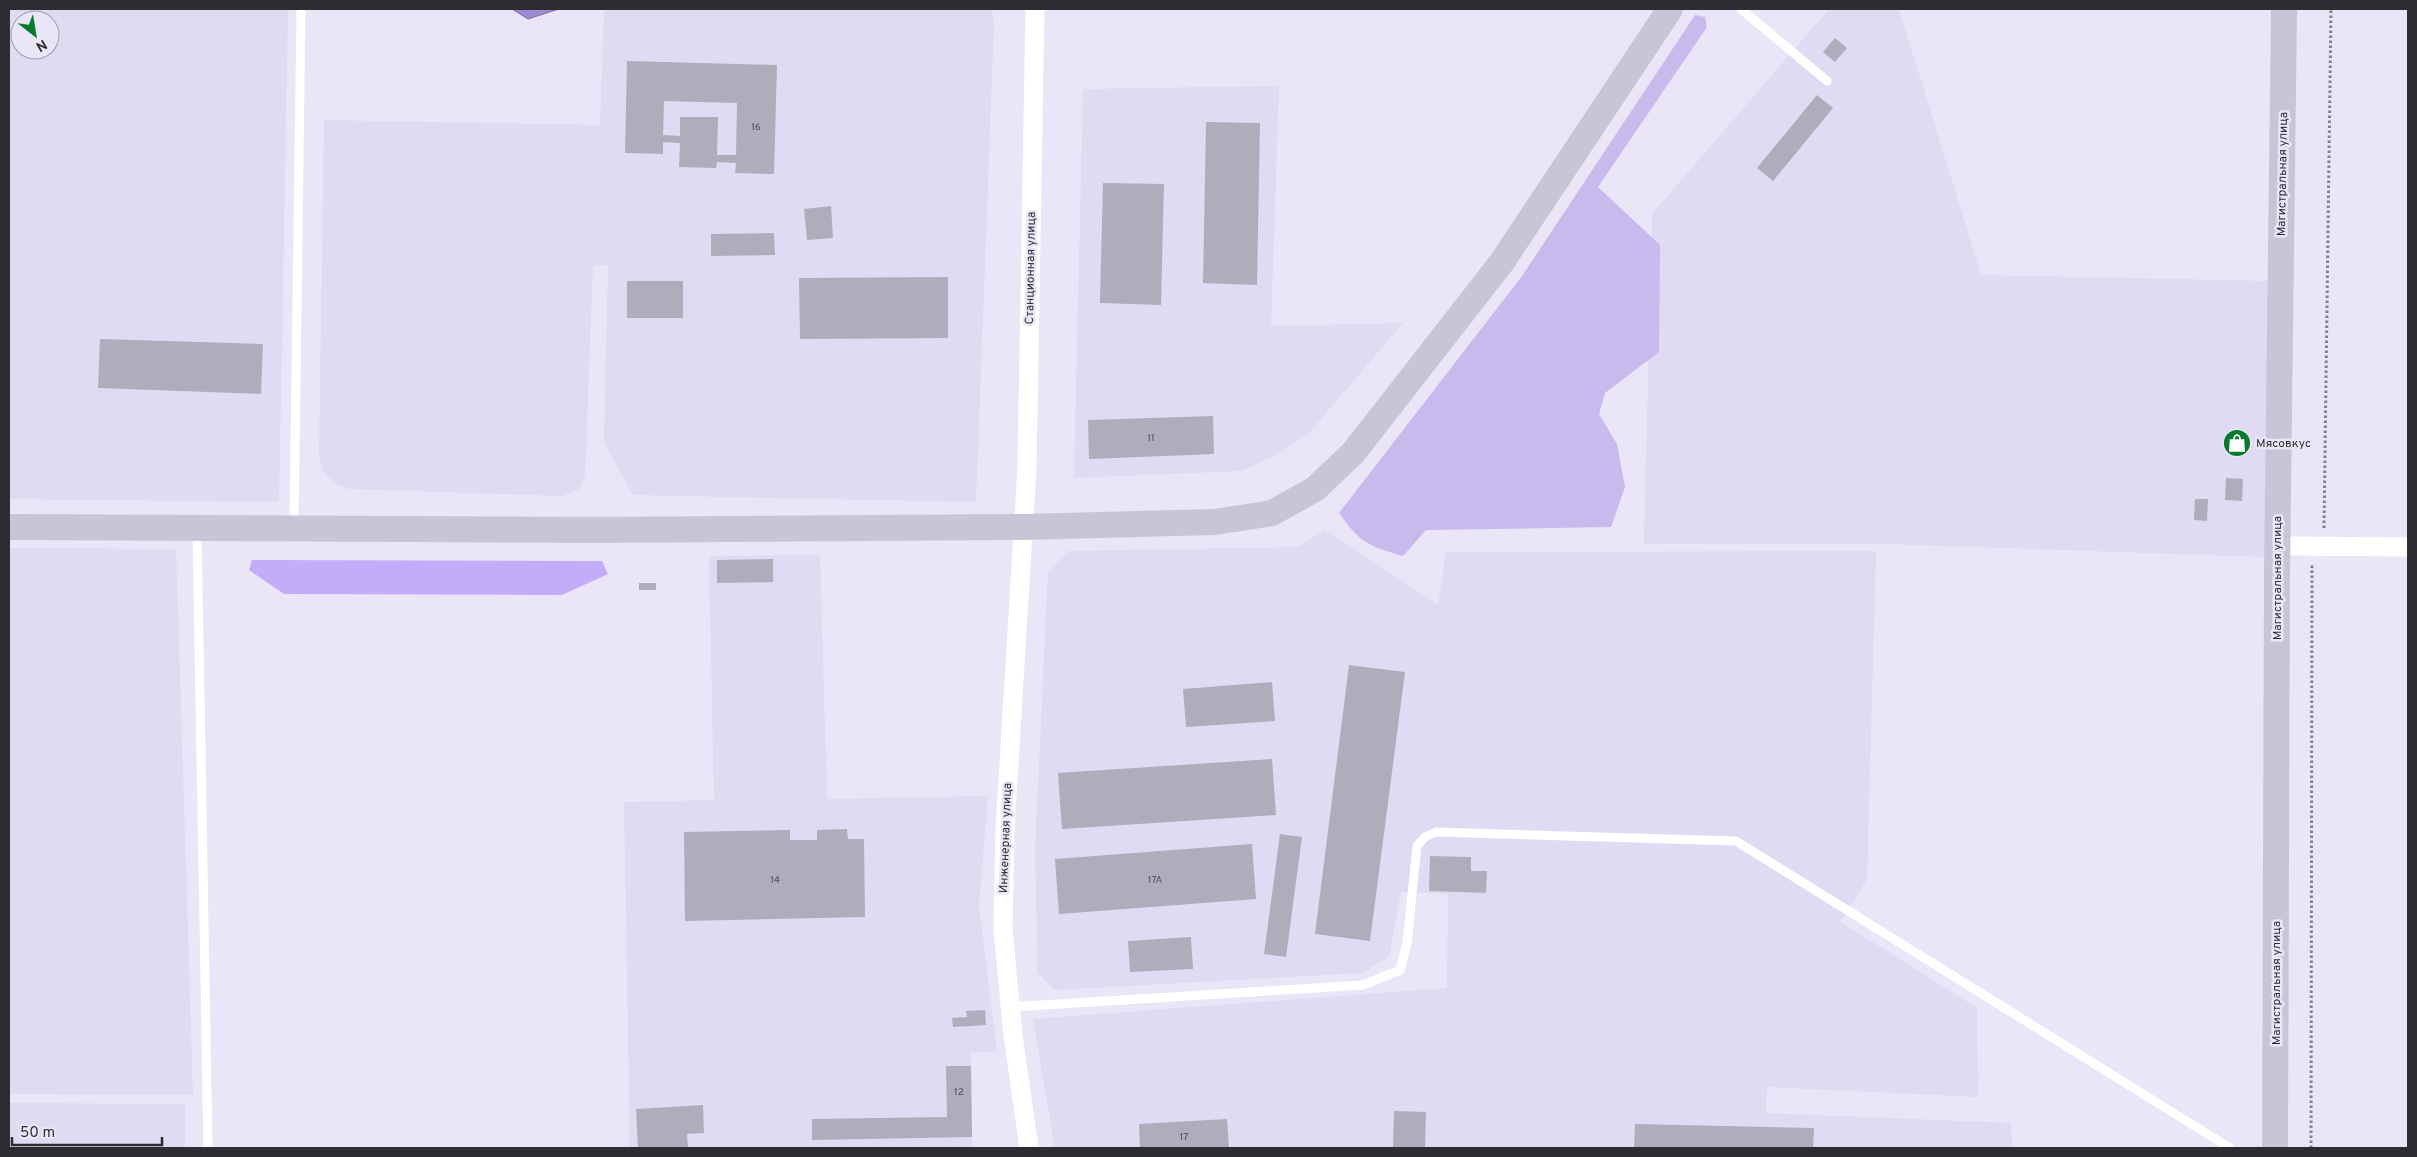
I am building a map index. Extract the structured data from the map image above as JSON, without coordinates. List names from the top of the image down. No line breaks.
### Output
{"streets":{"street":["Магистральная улица","Станционная улица","Инженерная улица"]},"crossings":[["Станционная улица","Инженерная улица"]],"places":{"shop":["Мясовкус"]},"house_numbers":["16","11","14","17А","12","17"],"scale_bar":"50 m","north":"bottom right"}
